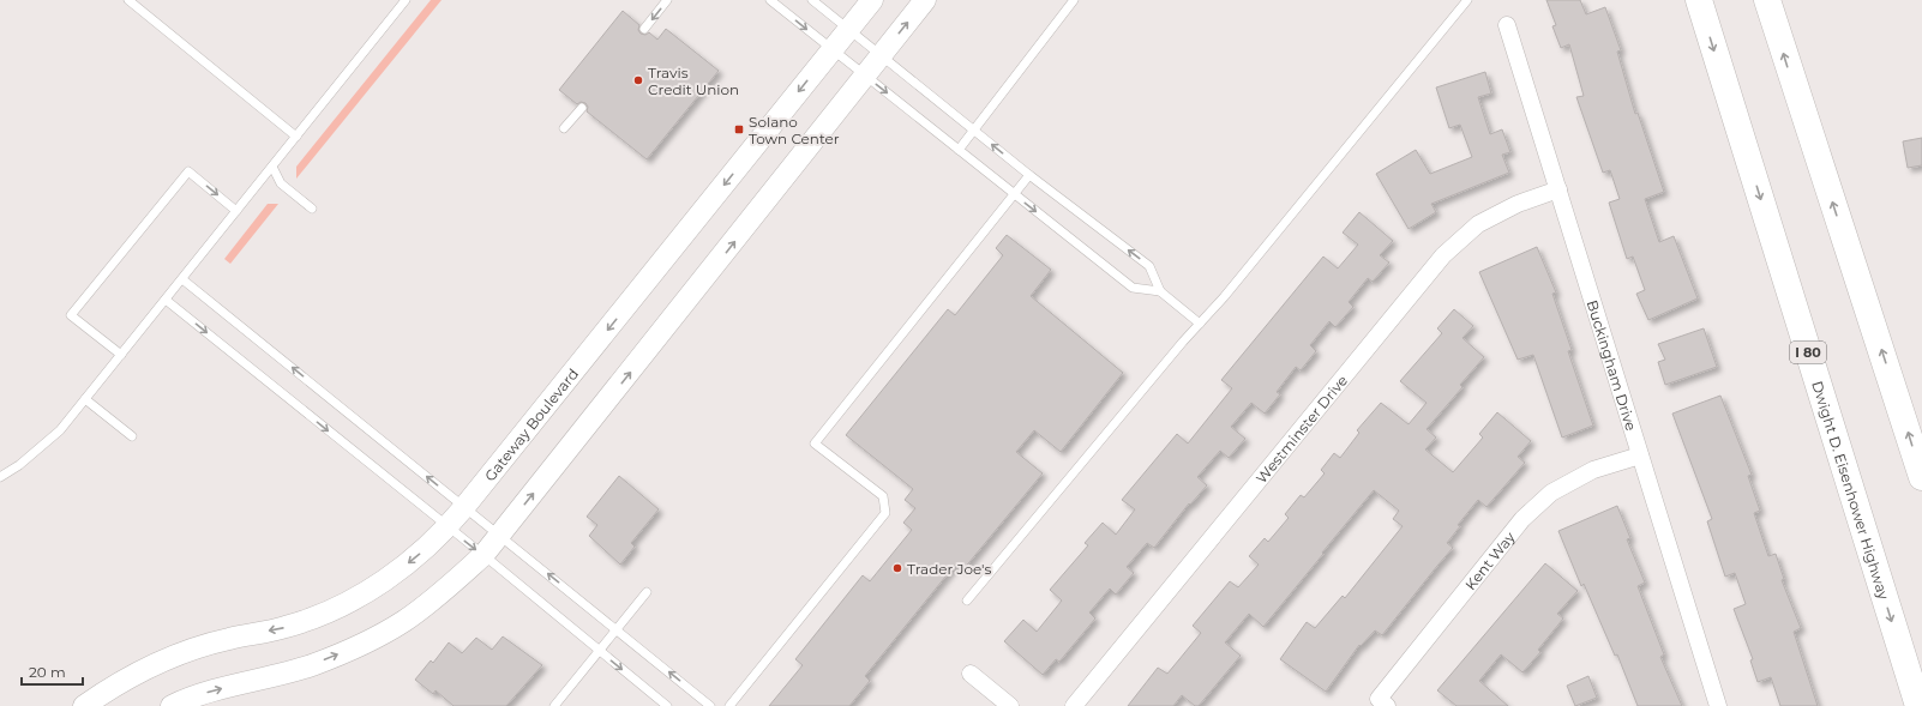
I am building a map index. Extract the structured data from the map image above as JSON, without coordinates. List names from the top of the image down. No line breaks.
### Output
{"streets":{"highway":["I 80","Dwight D. Eisenhower Highway"],"street":["Buckingham Drive","Gateway Boulevard","Westminster Drive","Kent Way"]},"crossings":[["Buckingham Drive","Westminster Drive"],["Buckingham Drive","Kent Way"]],"places":{"other":["Travis Credit Union","Trader Joe's"],"transit":["Solano Town Center"]},"scale_bar":"20 m"}
